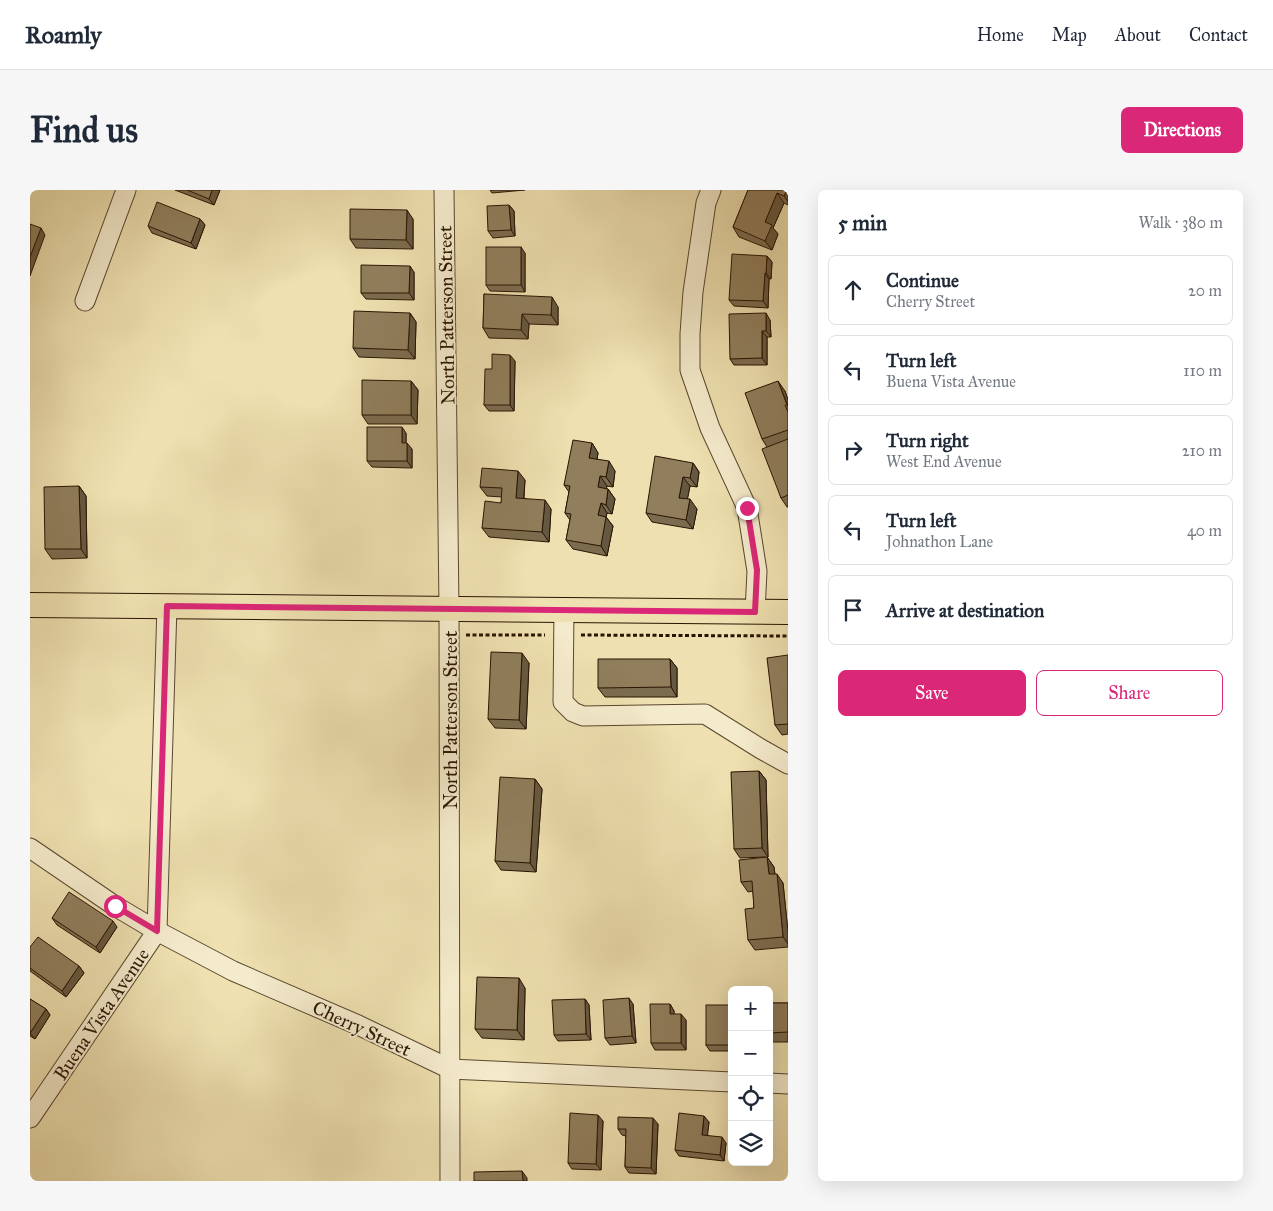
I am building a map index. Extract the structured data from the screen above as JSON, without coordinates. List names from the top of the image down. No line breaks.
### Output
{"streets":{"street":["North Patterson Street","Buena Vista Avenue","Cherry Street"]},"crossings":[["North Patterson Street","Cherry Street"],["Buena Vista Avenue","Cherry Street"]],"page":{"header":"Roamly","nav":["Home","Map","About","Contact"],"buttons":["Directions",["Save","Share"]],"title":"Find us","heading":["5 min","Walk · 380 m"],"list":[["Continue","Cherry Street","20 m"],["Turn left","Buena Vista Avenue","110 m"],["Turn right","West End Avenue","210 m"],["Turn left","Johnathon Lane","40 m"],"Arrive at destination"],"map_buttons":["+","−"]}}
